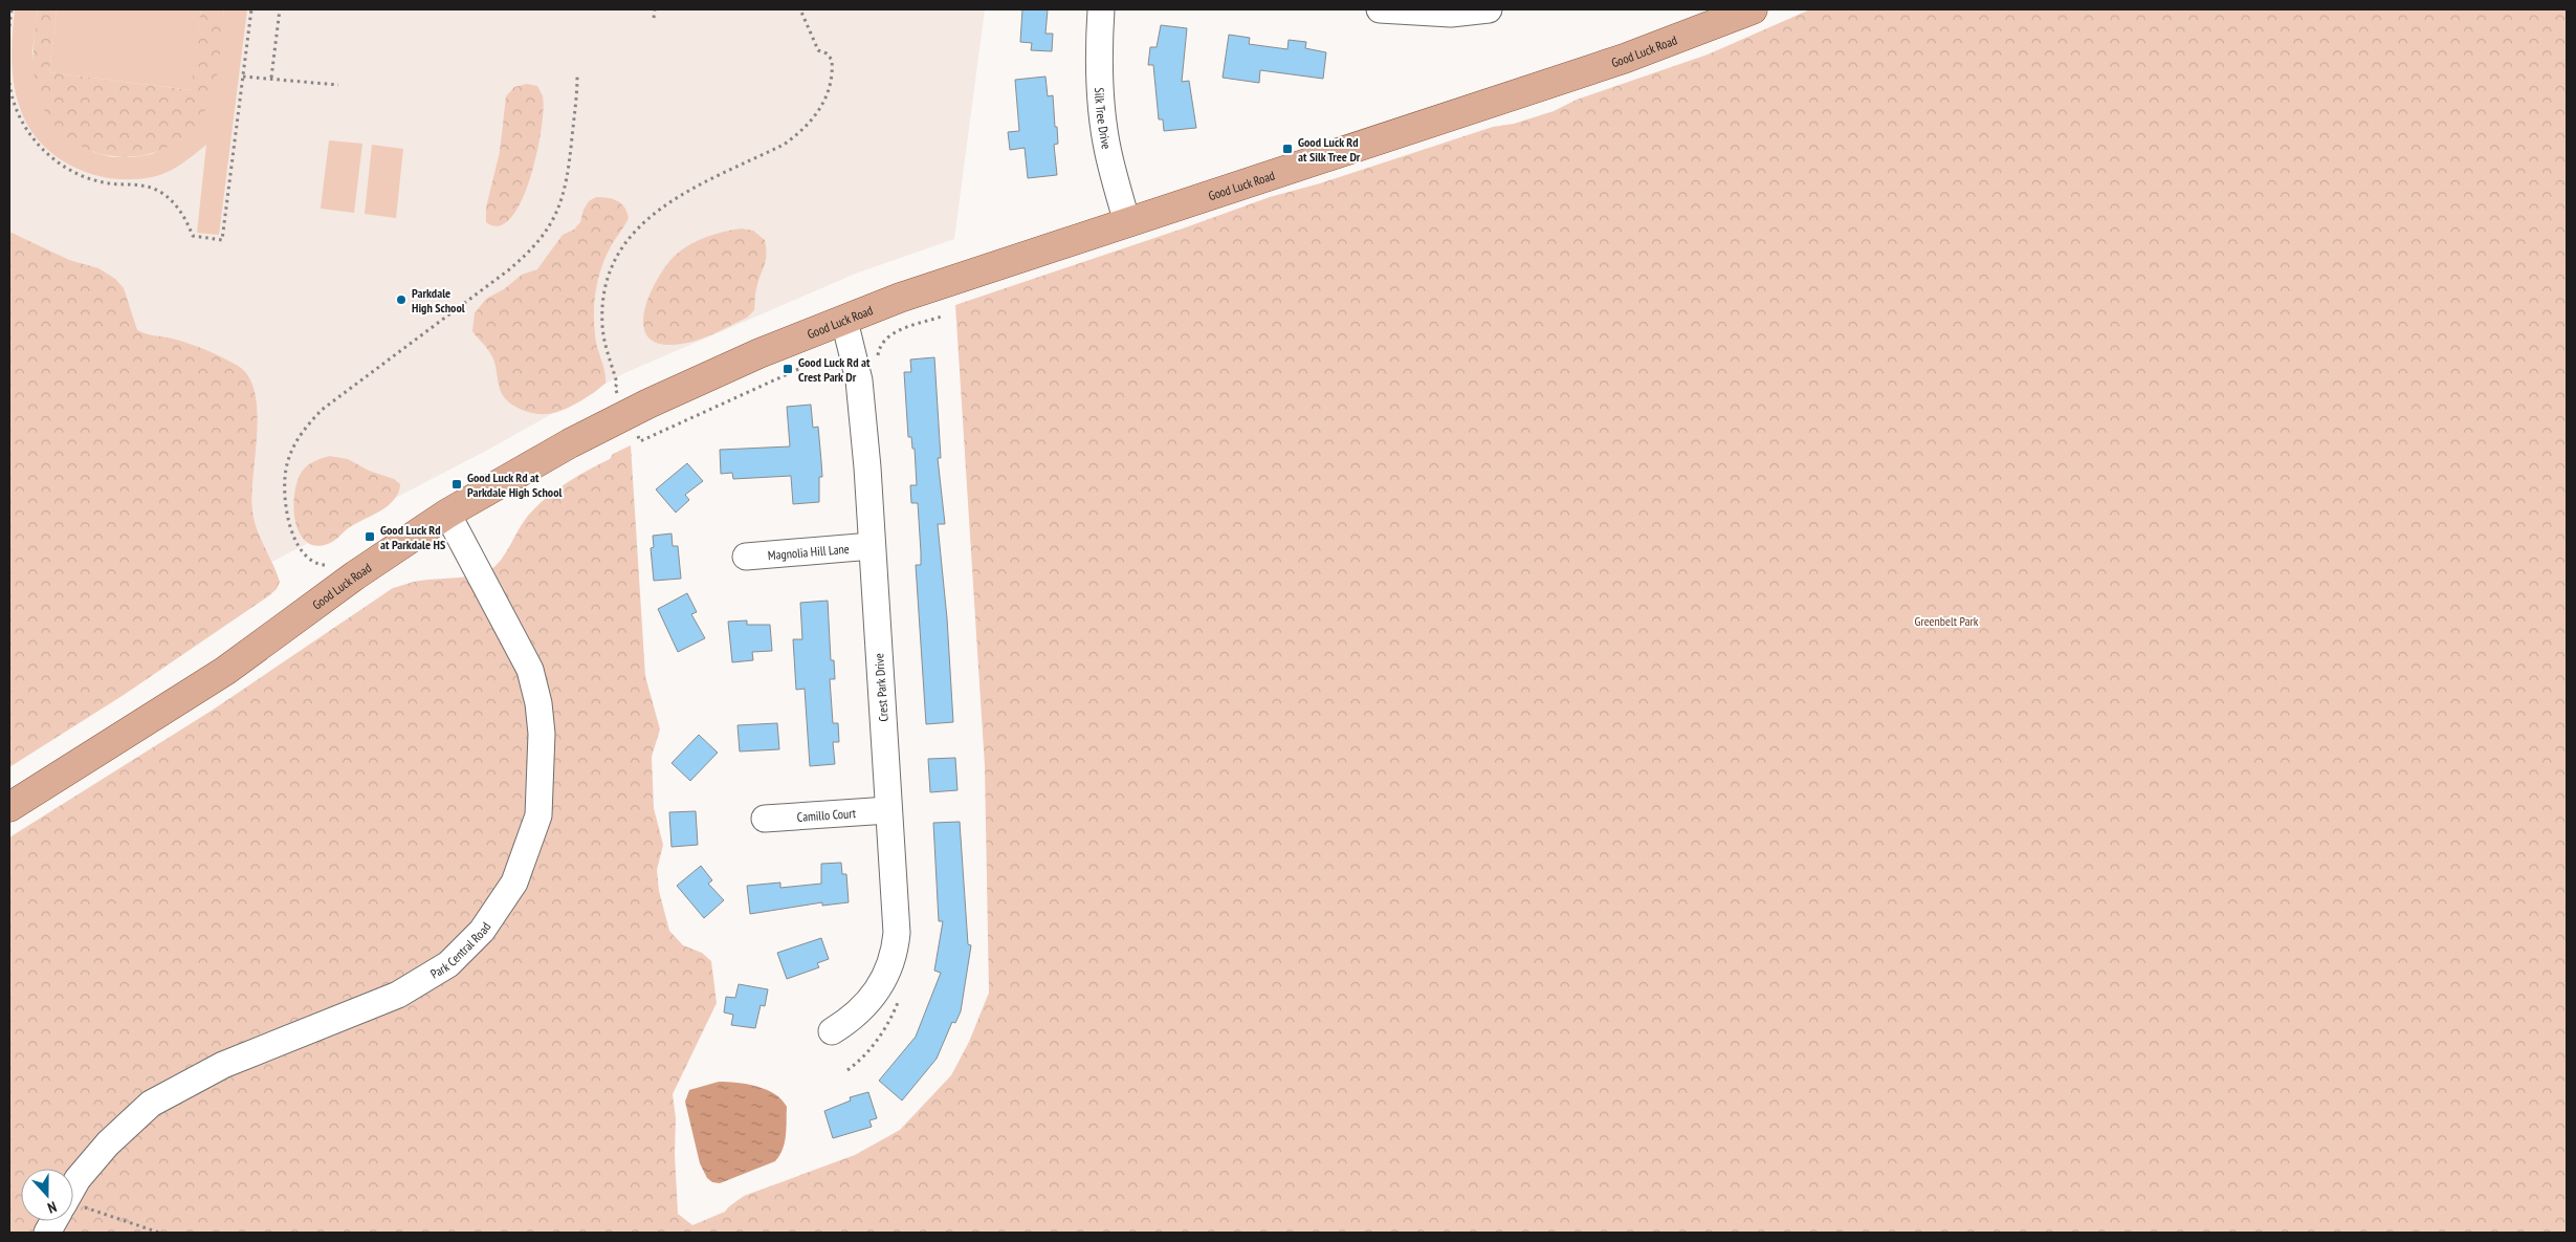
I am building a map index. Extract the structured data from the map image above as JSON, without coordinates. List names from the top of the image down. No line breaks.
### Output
{"streets":{"main road":["Good Luck Road"],"street":["Silk Tree Drive","Magnolia Hill Lane","Crest Park Drive","Camillo Court","Park Central Road"]},"crossings":[["Good Luck Road","Silk Tree Drive"],["Good Luck Road","Crest Park Drive"],["Good Luck Road","Park Central Road"],["Magnolia Hill Lane","Crest Park Drive"],["Crest Park Drive","Camillo Court"]],"parks":["Greenbelt Park"],"places":{"transit":["Good Luck Rd at Silk Tree Dr","Good Luck Rd at Crest Park Dr","Good Luck Rd at Parkdale High School","Good Luck Rd at Parkdale HS"],"other":["Parkdale High School"]},"north":"bottom"}
